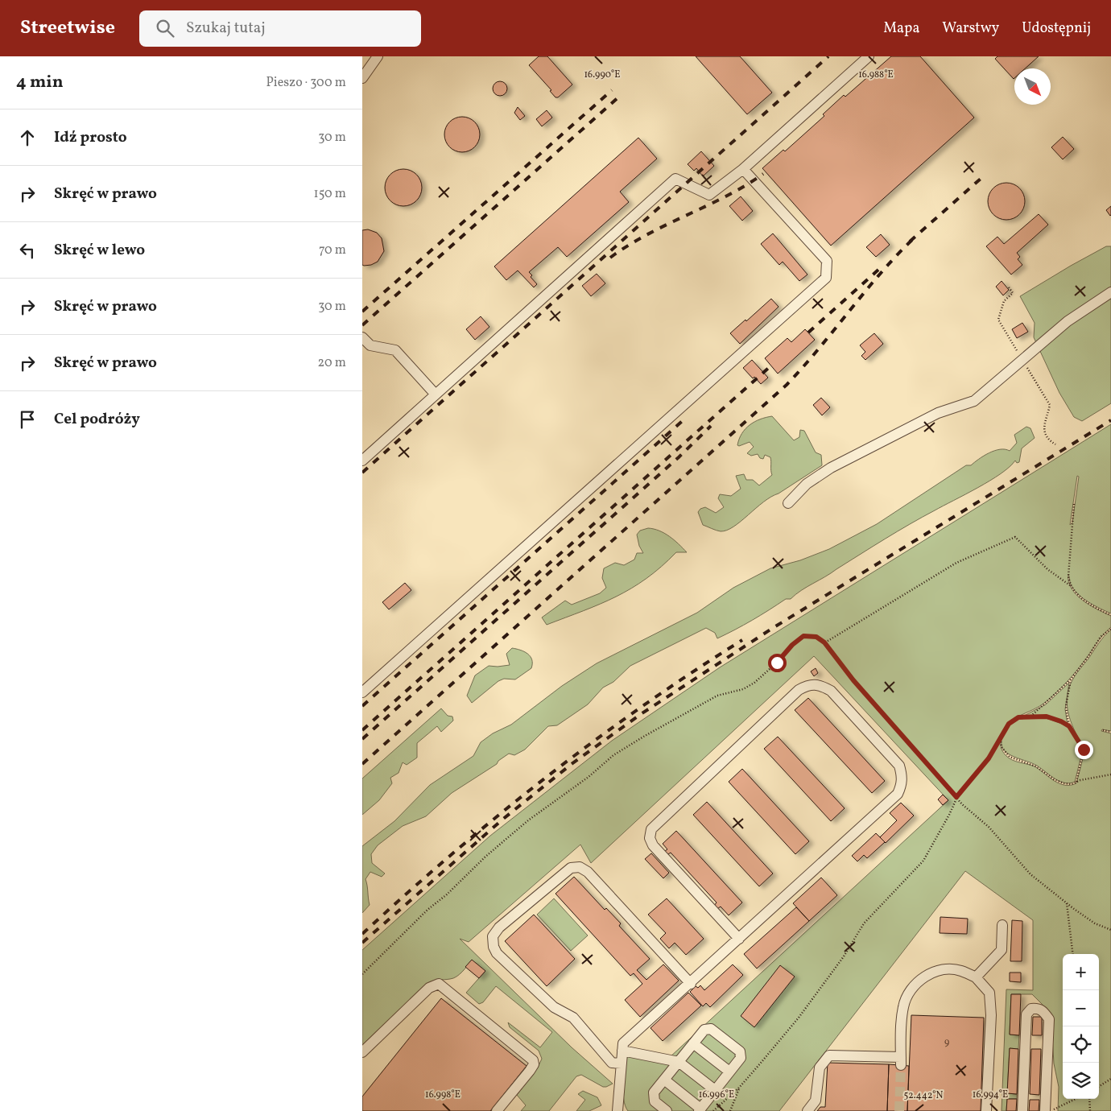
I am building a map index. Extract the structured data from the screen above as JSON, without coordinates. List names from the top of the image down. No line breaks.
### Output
{"house_numbers":["9"],"north":"bottom right","page":{"header":"Streetwise","search":"Szukaj tutaj","nav":["Mapa","Warstwy","Udostępnij"],"heading":["4 min","Pieszo · 300 m"],"list":[["Idź prosto","30 m"],["Skręć w prawo","150 m"],["Skręć w lewo","70 m"],["Skręć w prawo","30 m"],["Skręć w prawo","20 m"],"Cel podróży"],"map_buttons":["+","−"]},"coordinates":["16.990°E","16.988°E","16.998°E","16.996°E","16.994°E","52.442°N"]}
